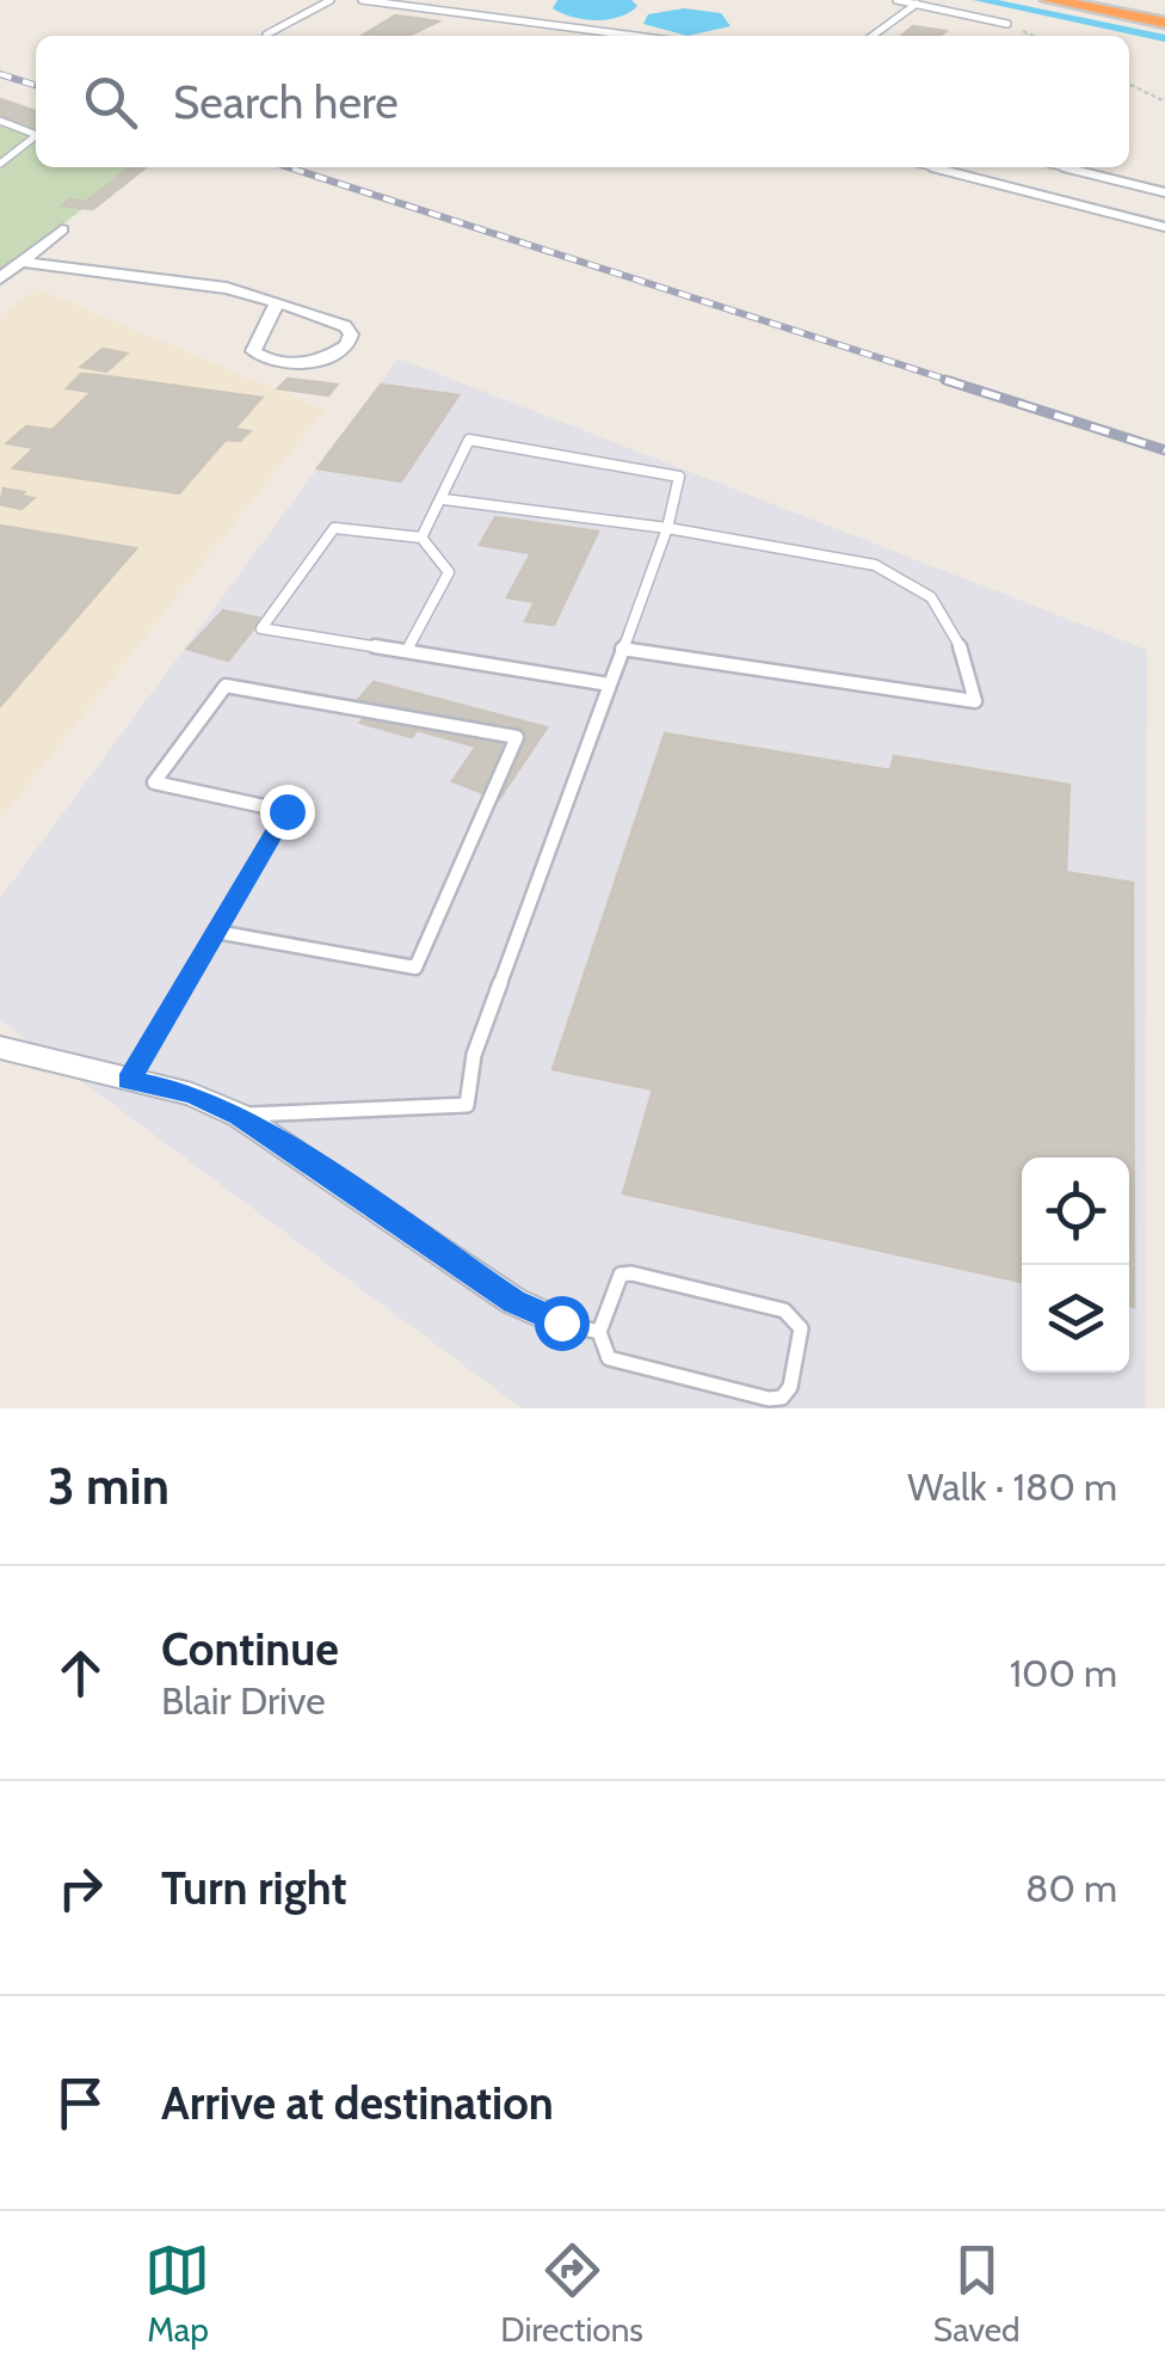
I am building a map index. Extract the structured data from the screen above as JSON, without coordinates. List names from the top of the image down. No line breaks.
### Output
{"page":{"search":"Search here","heading":["3 min","Walk · 180 m"],"list":[["Continue","Blair Drive","100 m"],["Turn right","80 m"],"Arrive at destination"],"nav":["Map","Directions","Saved"]}}
